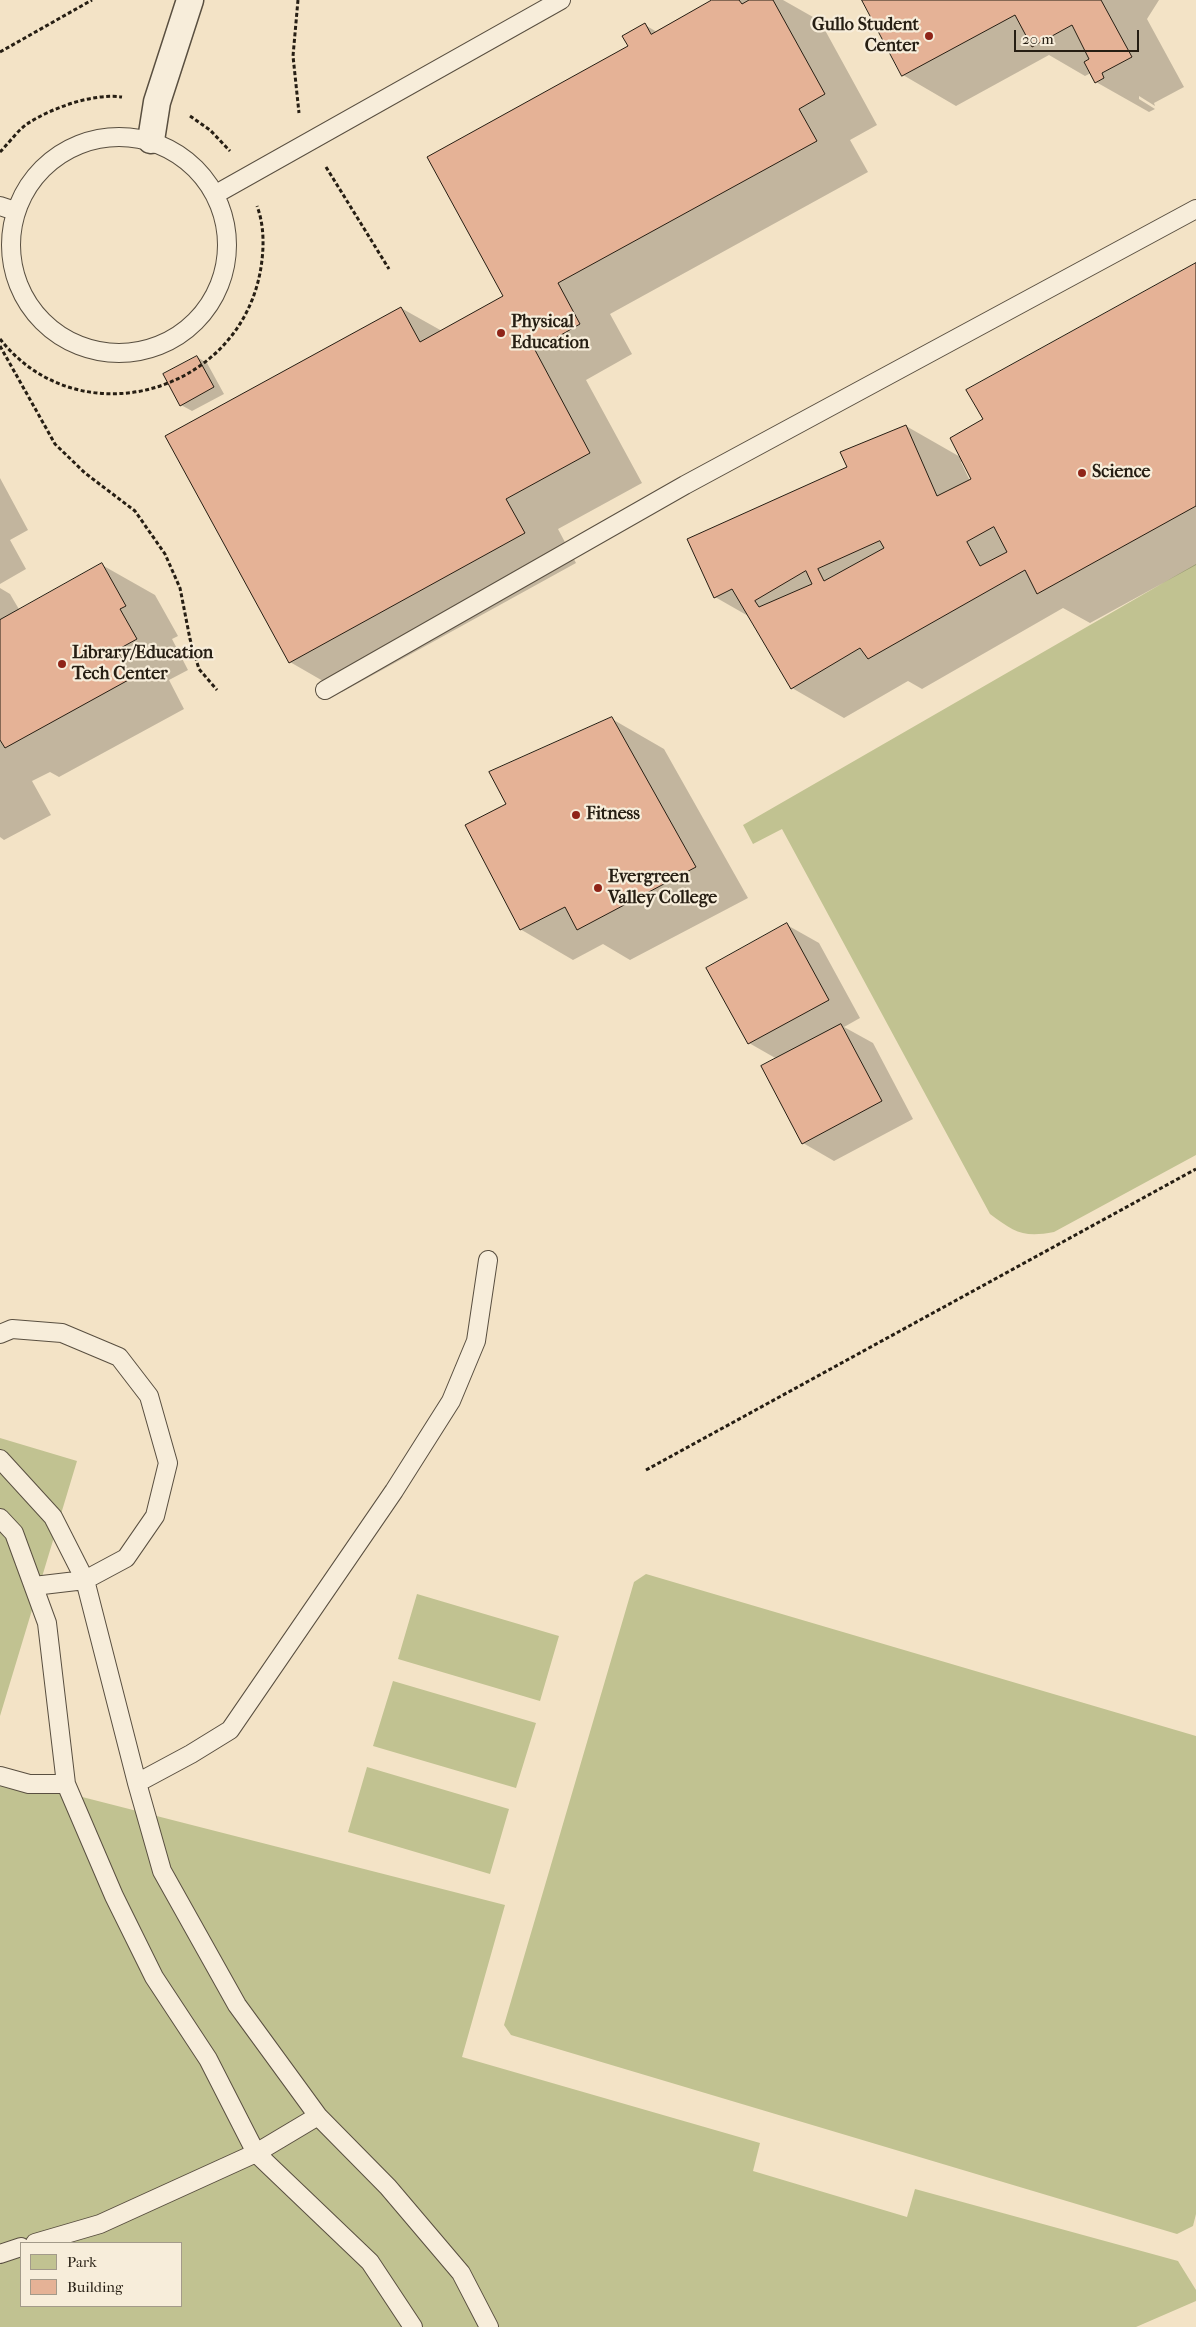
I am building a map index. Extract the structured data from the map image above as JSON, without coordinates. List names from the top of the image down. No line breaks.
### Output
{"places":["Gullo Student Center","Physical Education","Science","Library/Education Tech Center","Fitness","Evergreen Valley College"],"legend":["Park","Building"],"scale_bar":"20 m"}
